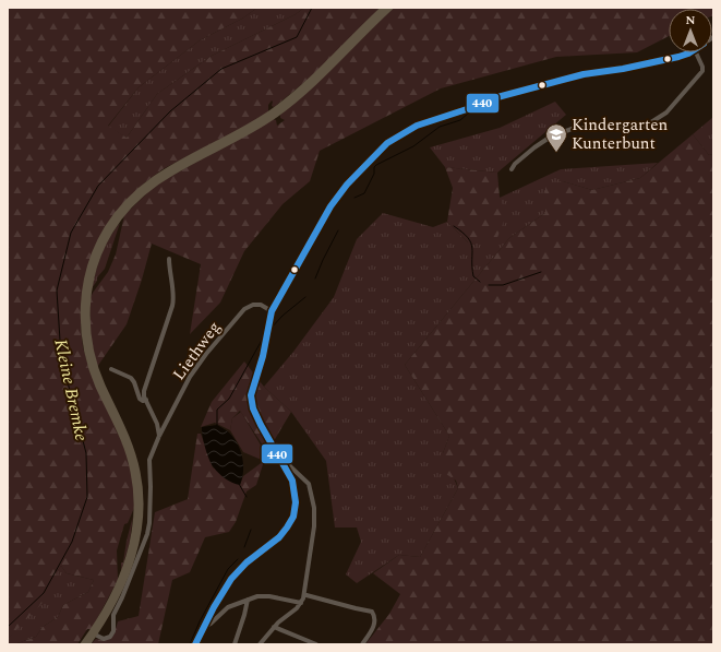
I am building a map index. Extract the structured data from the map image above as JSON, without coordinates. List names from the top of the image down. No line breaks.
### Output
{"streets":{"street":["Liethweg"]},"water":["Kleine Bremke"],"places":{"school or university":["Kindergarten Kunterbunt"]},"lines":["transit line 440"],"north":"top"}
